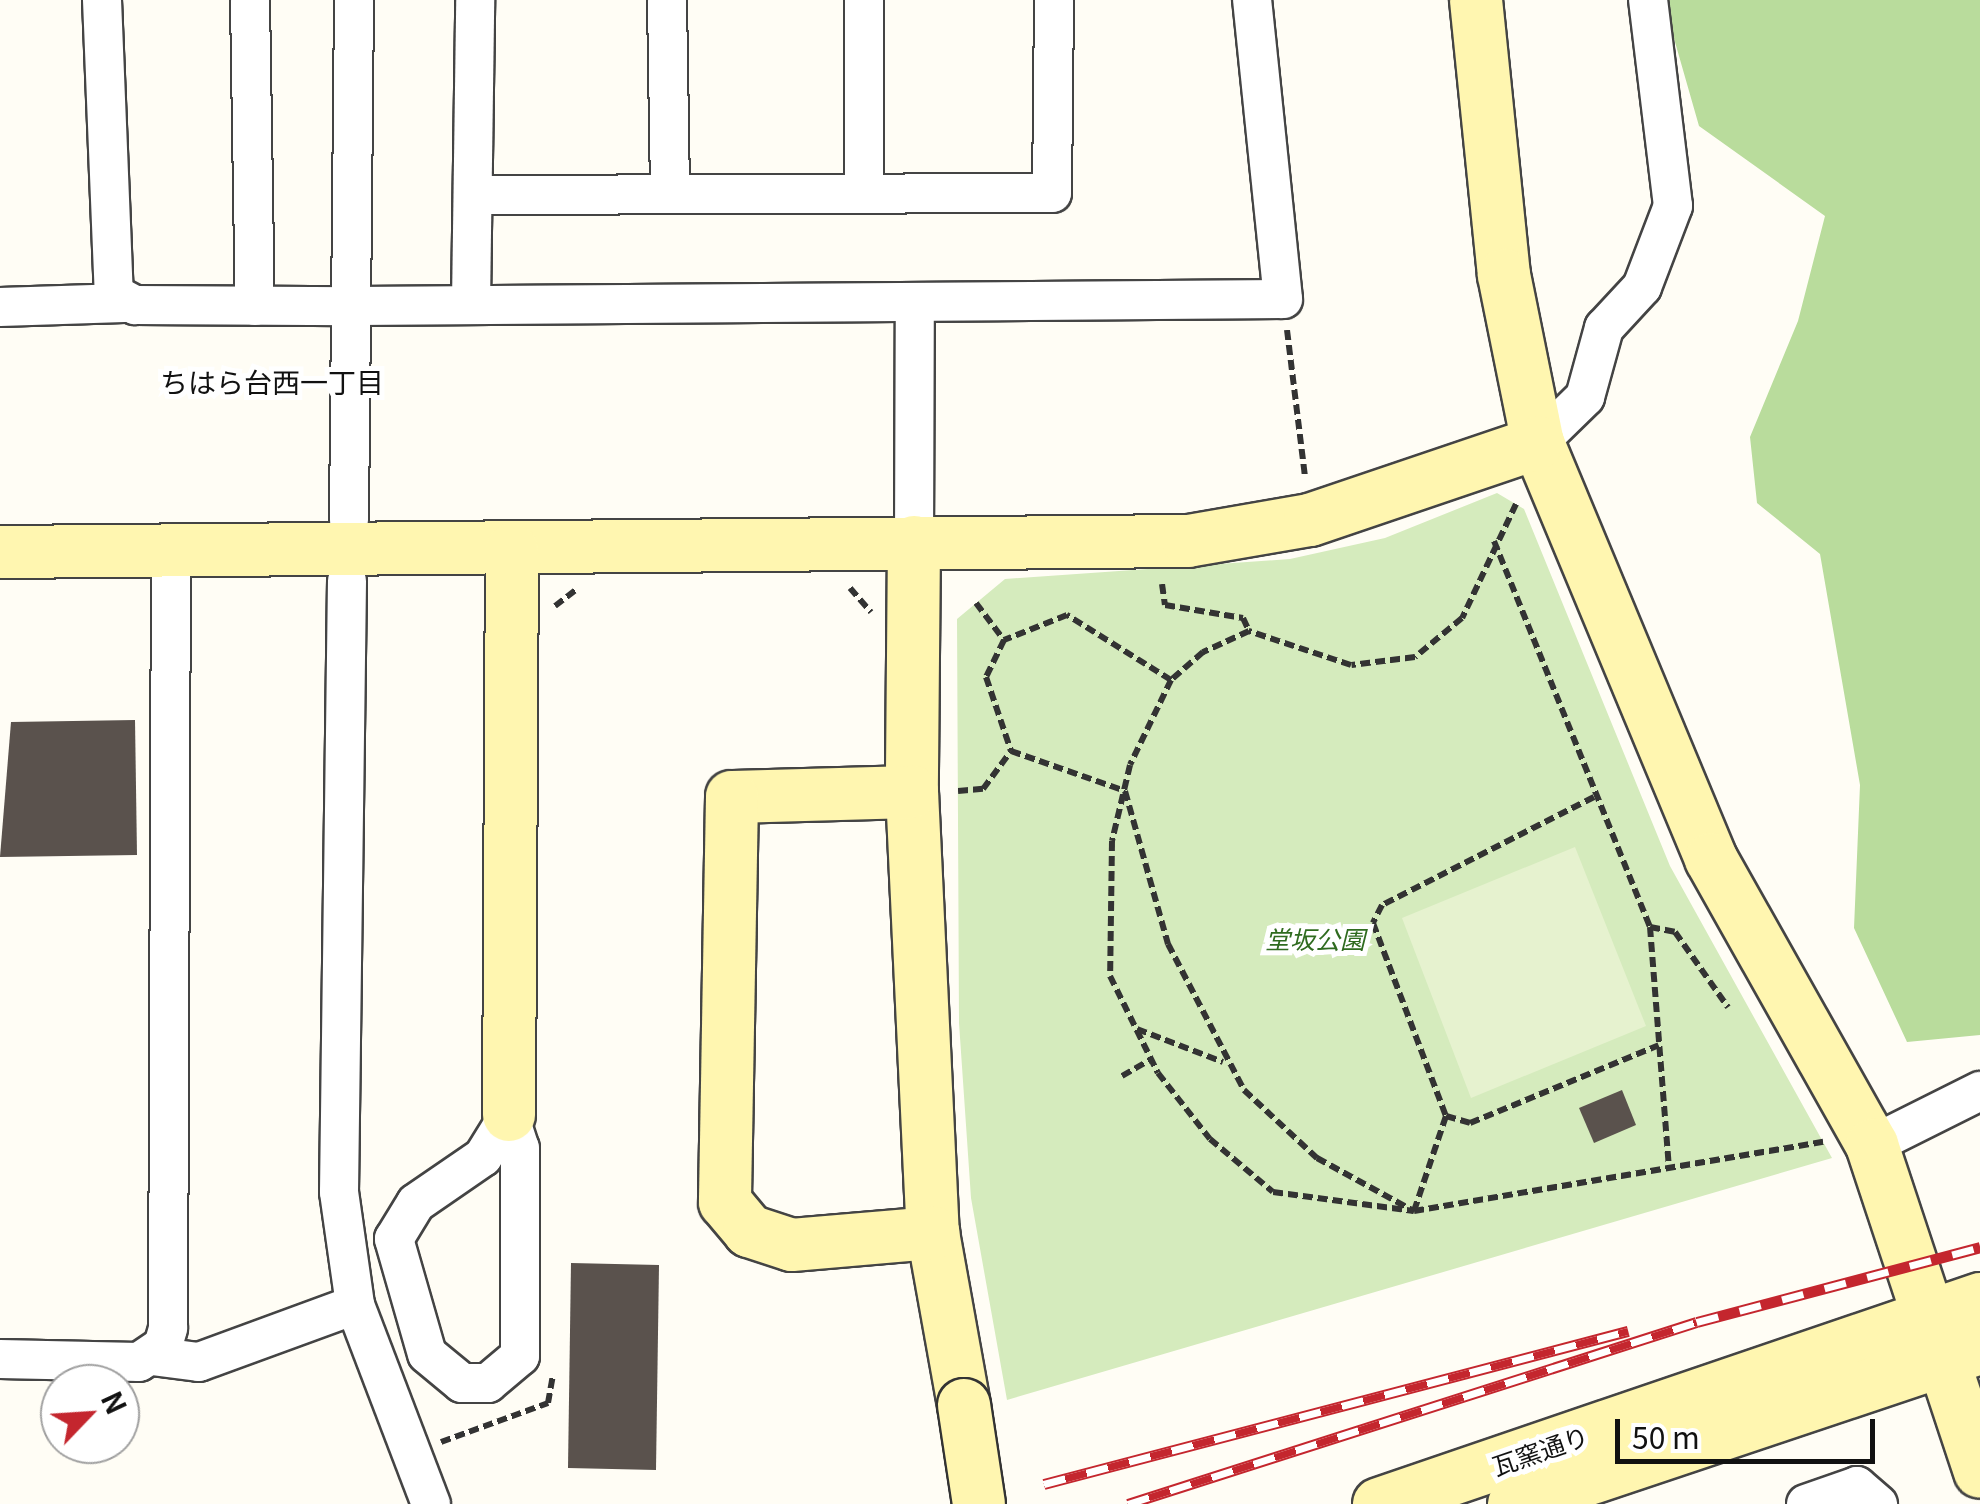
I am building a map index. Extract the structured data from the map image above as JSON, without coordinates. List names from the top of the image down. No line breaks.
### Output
{"streets":{"street":["瓦窯通り"]},"districts":["ちはら台西一丁目"],"parks":["堂坂公園"],"scale_bar":"50 m","north":"top right"}
